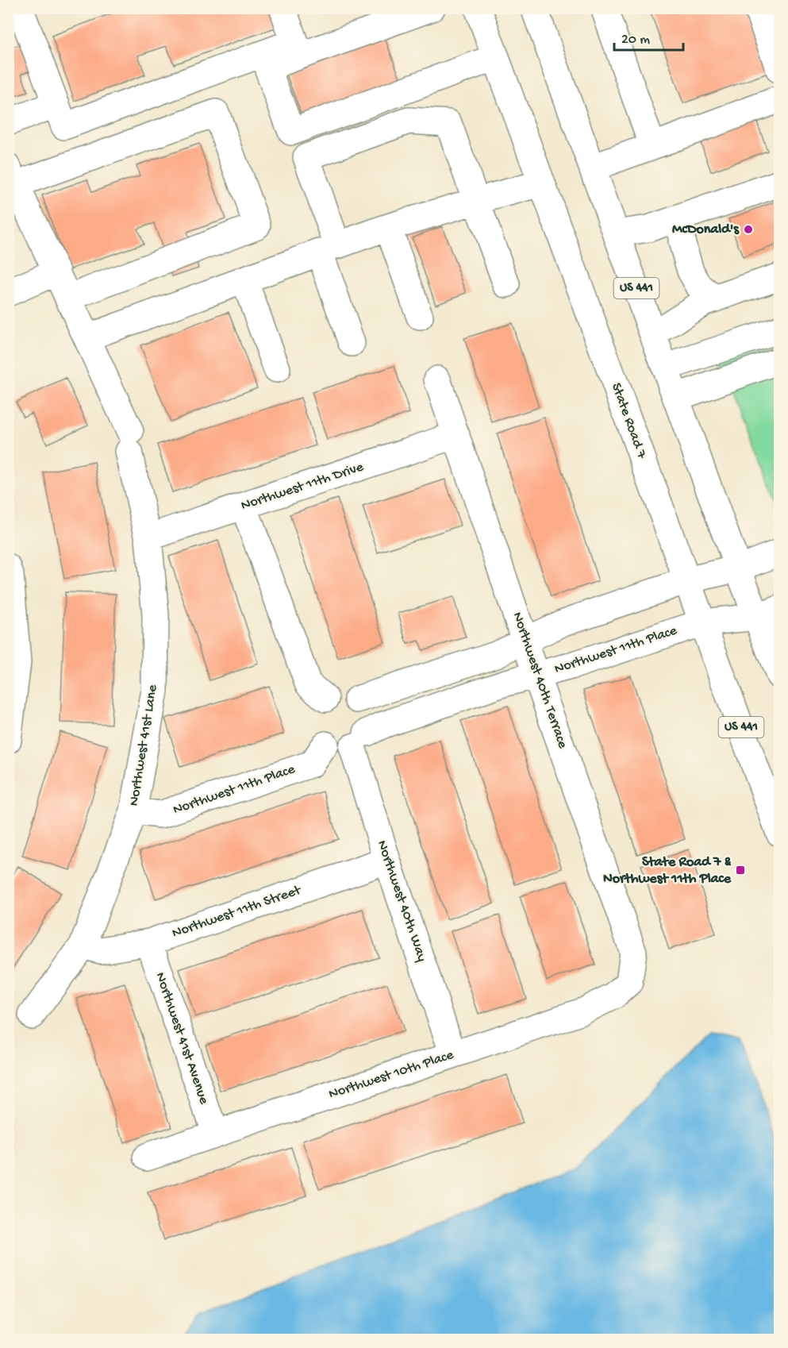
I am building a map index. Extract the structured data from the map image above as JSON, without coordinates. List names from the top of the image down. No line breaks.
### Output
{"streets":{"street":["US 441","State Road 7","Northwest 11th Drive","Northwest 11th Place","Northwest 40th Terrace","Northwest 41st Lane","Northwest 40th Way","Northwest 11th Street","Northwest 41st Avenue","Northwest 10th Place"]},"crossings":[["US 441","Northwest 11th Place"],["State Road 7","Northwest 11th Place"],["Northwest 11th Drive","Northwest 40th Terrace"],["Northwest 11th Drive","Northwest 41st Lane"],["Northwest 11th Place","Northwest 40th Terrace"],["Northwest 11th Place","Northwest 41st Lane"],["Northwest 11th Place","Northwest 40th Way"],["Northwest 40th Terrace","Northwest 10th Place"],["Northwest 41st Lane","Northwest 11th Street"],["Northwest 40th Way","Northwest 11th Street"],["Northwest 40th Way","Northwest 10th Place"],["Northwest 11th Street","Northwest 41st Avenue"],["Northwest 41st Avenue","Northwest 10th Place"]],"places":{"other":["McDonald's"],"transit":["State Road 7 & Northwest 11th Place"]},"scale_bar":"20 m"}
